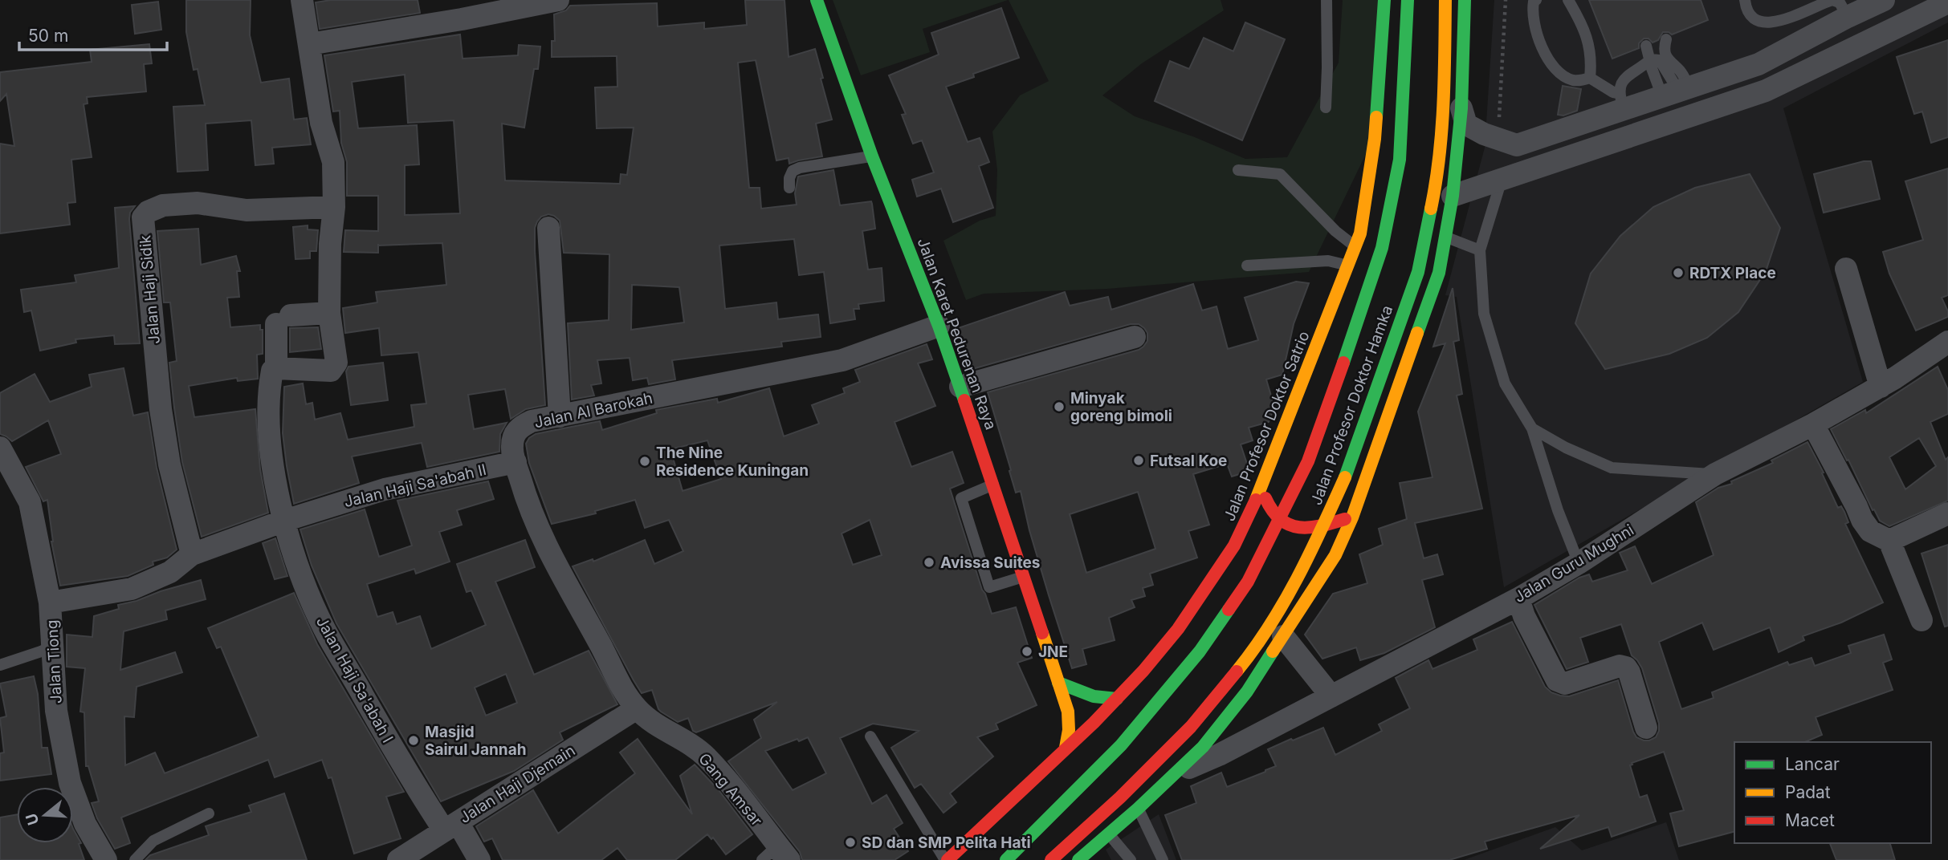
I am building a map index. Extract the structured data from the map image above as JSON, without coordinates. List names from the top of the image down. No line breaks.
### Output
{"streets":{"main road":["Jalan Karet Pedurenan Raya","Jalan Profesor Doktor Hamka","Jalan Profesor Doktor Satrio"],"street":["Jalan Haji Sidik","Jalan Al Barokah","Jalan Haji Sa'abah II","Jalan Guru Mughni","Jalan Tiong","Jalan Haji Sa'abah I","Jalan Haji Djemain","Gang Amsar"]},"crossings":[["Jalan Haji Sidik","Jalan Haji Sa'abah II"],["Jalan Karet Pedurenan Raya","Jalan Al Barokah"],["Jalan Karet Pedurenan Raya","Jalan Profesor Doktor Satrio"],["Jalan Al Barokah","Jalan Haji Sa'abah II"],["Jalan Al Barokah","Jalan Haji Djemain"],["Jalan Al Barokah","Gang Amsar"],["Jalan Haji Sa'abah II","Jalan Tiong"],["Jalan Haji Sa'abah II","Jalan Haji Sa'abah I"],["Jalan Haji Sa'abah I","Jalan Haji Djemain"],["Jalan Haji Djemain","Gang Amsar"]],"places":["RDTX Place","Minyak goreng bimoli","Futsal Koe","The Nine Residence Kuningan","Avissa Suites","JNE","Masjid Sairul Jannah","SD dan SMP Pelita Hati"],"legend":["Lancar","Padat","Macet"],"scale_bar":"50 m","north":"left"}
